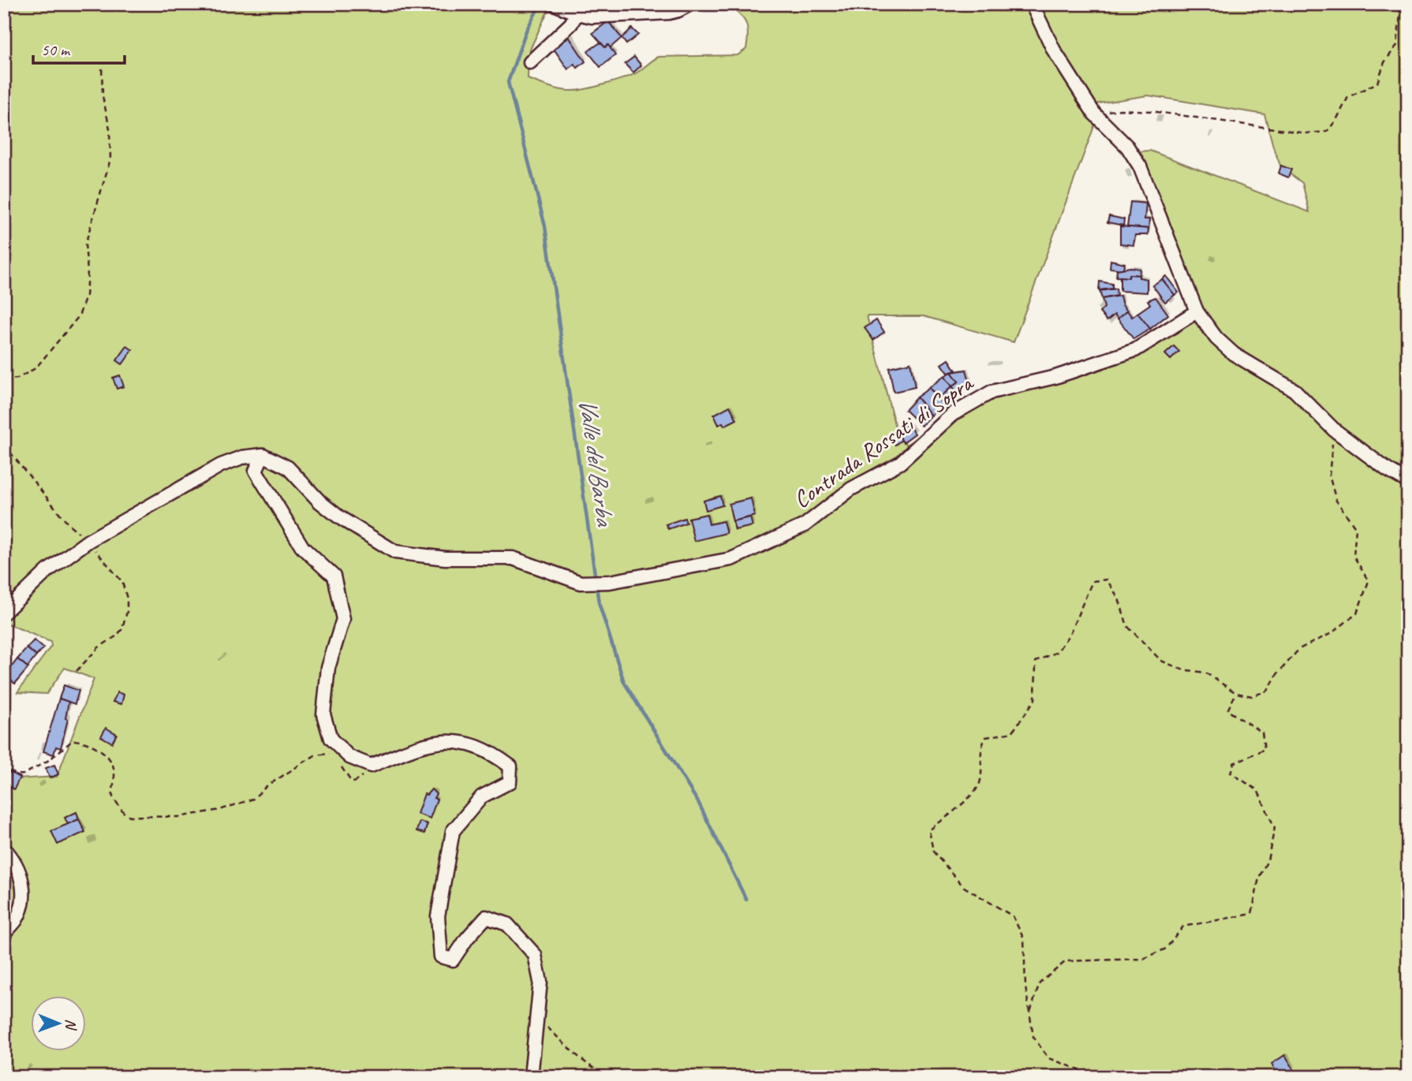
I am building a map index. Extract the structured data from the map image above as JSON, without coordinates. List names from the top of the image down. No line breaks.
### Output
{"streets":{"street":["Contrada Rossati di Sopra"]},"water":["Valle del Barba"],"scale_bar":"50 m","north":"right"}
